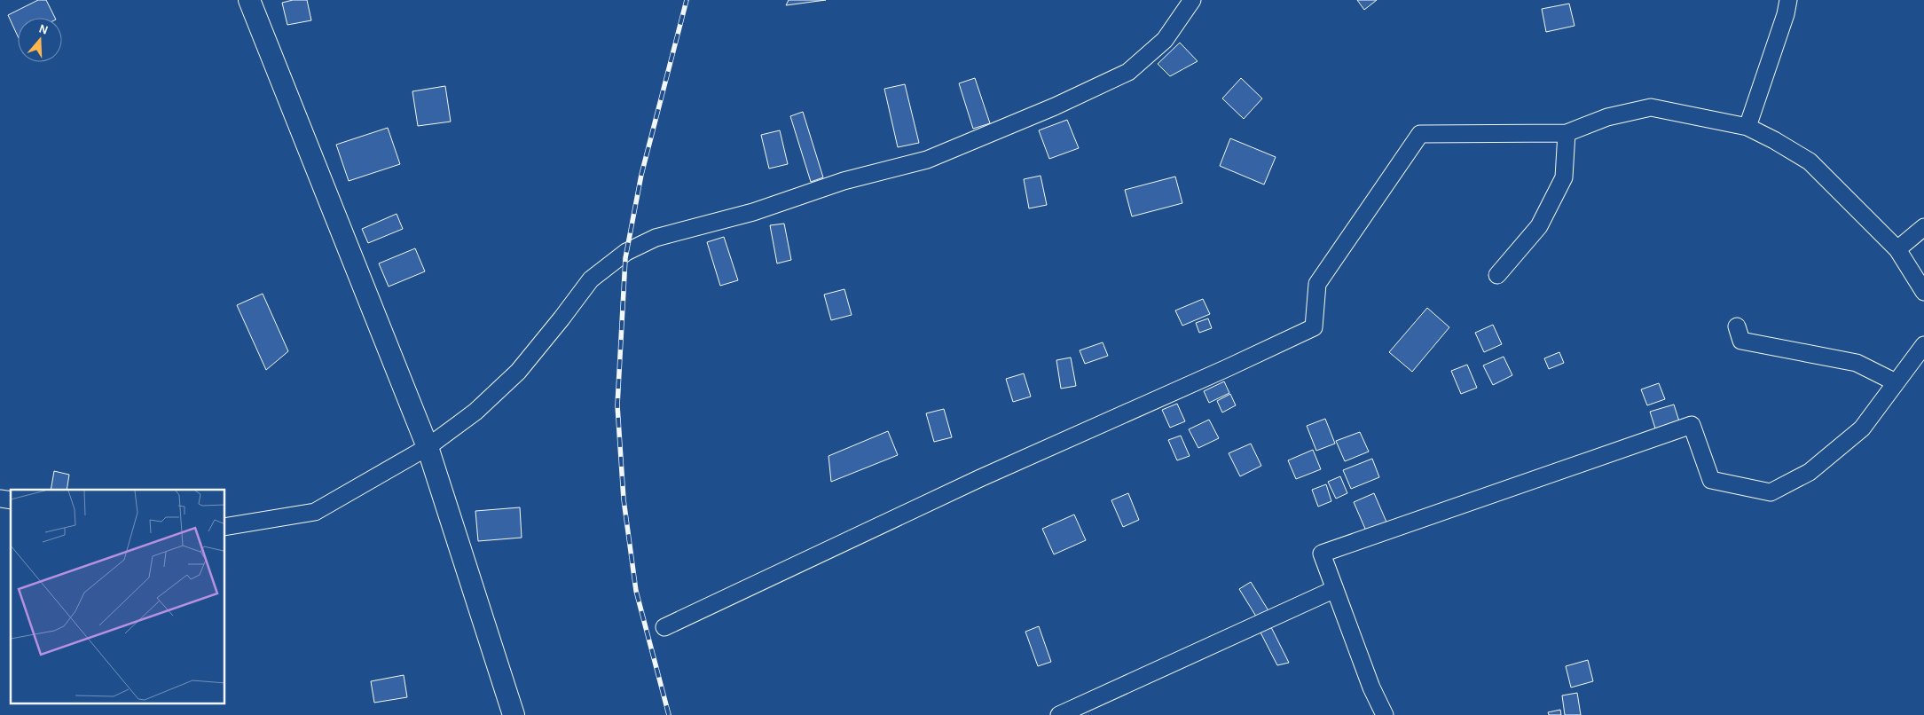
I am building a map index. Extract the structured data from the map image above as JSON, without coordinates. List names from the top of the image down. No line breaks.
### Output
{"north":"top"}
